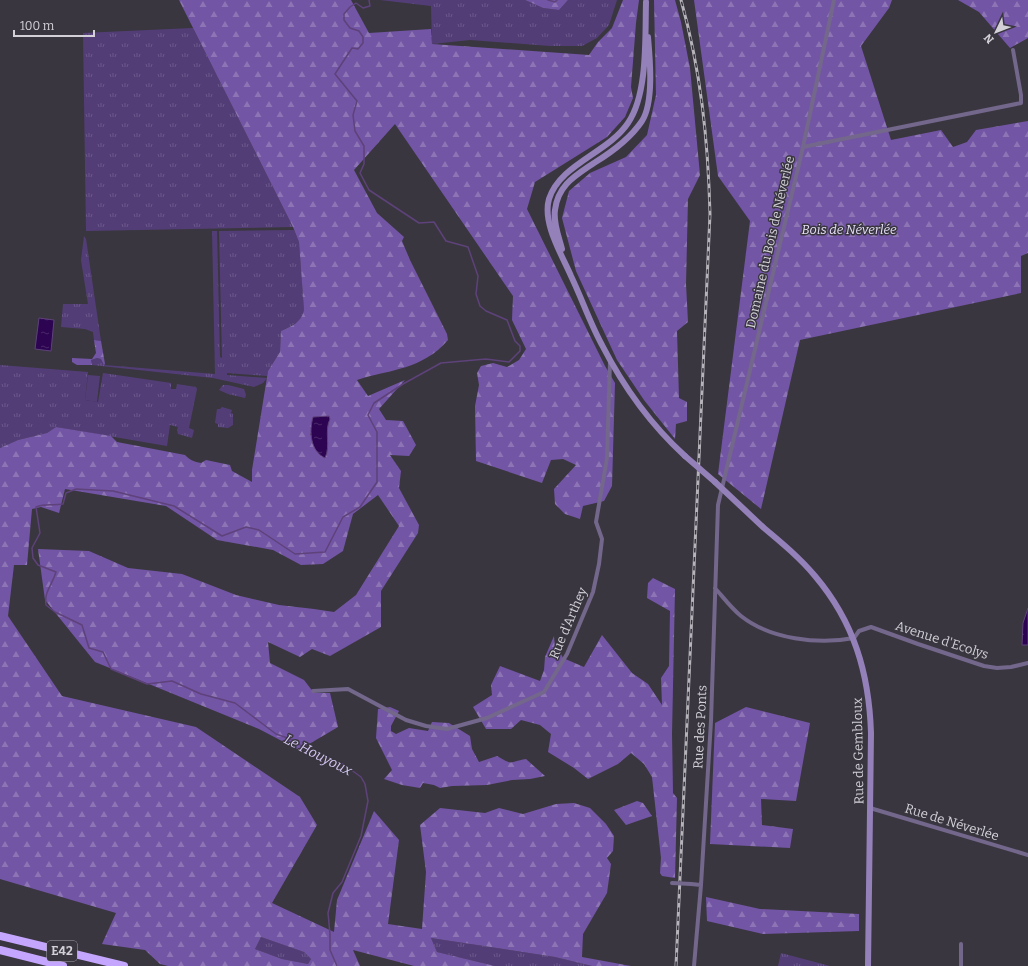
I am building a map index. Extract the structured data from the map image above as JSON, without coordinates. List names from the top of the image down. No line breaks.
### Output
{"streets":{"highway":["E42"],"main road":["Rue de Gembloux"],"street":["Domaine du Bois de Néverlée","Rue d'Arthey","Avenue d'Ecolys","Rue des Ponts","Rue de Néverlée"]},"crossings":[["Domaine du Bois de Néverlée","Rue des Ponts"],["Domaine du Bois de Néverlée","Rue de Gembloux"],["Rue d'Arthey","Rue de Gembloux"],["Avenue d'Ecolys","Rue de Gembloux"],["Rue des Ponts","Rue de Gembloux"],["Rue de Gembloux","Rue de Néverlée"]],"water":["Le Houyoux"],"parks":["Bois de Néverlée"],"scale_bar":"100 m","north":"bottom left"}
